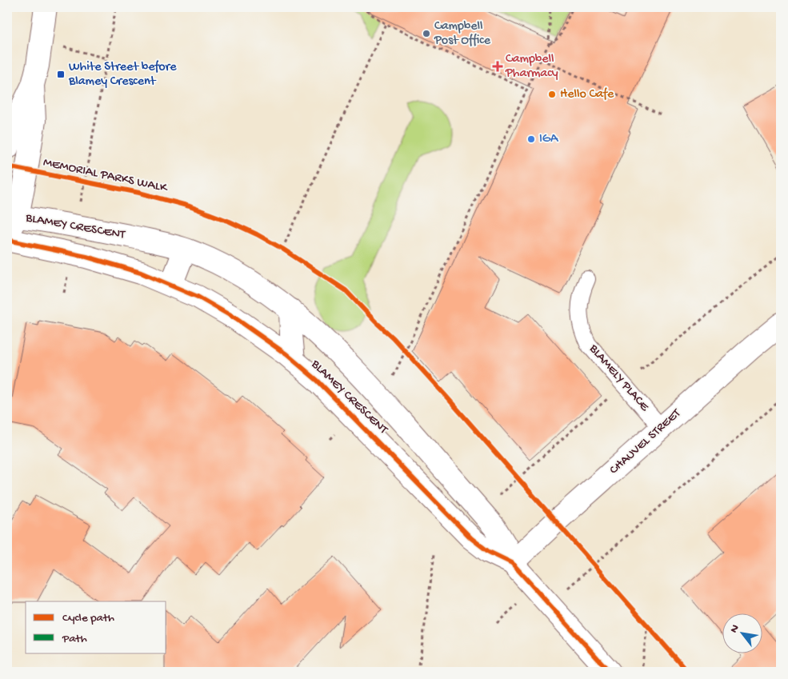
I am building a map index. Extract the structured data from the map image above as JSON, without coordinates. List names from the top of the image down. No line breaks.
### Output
{"streets":{"street":["BLAMEY CRESCENT","CHAUVEL STREET"],"lane":["BLAMELY PLACE"],"cycle path":["MEMORIAL PARKS WALK"]},"crossings":[["BLAMEY CRESCENT","CHAUVEL STREET"],["BLAMELY PLACE","CHAUVEL STREET"]],"places":{"other":["Campbell Post Office","Hello Cafe","IGA"],"health":["Campbell Pharmacy"],"transit":["White Street before Blamey Crescent"]},"legend":["Cycle path","Path"],"north":"top left"}
